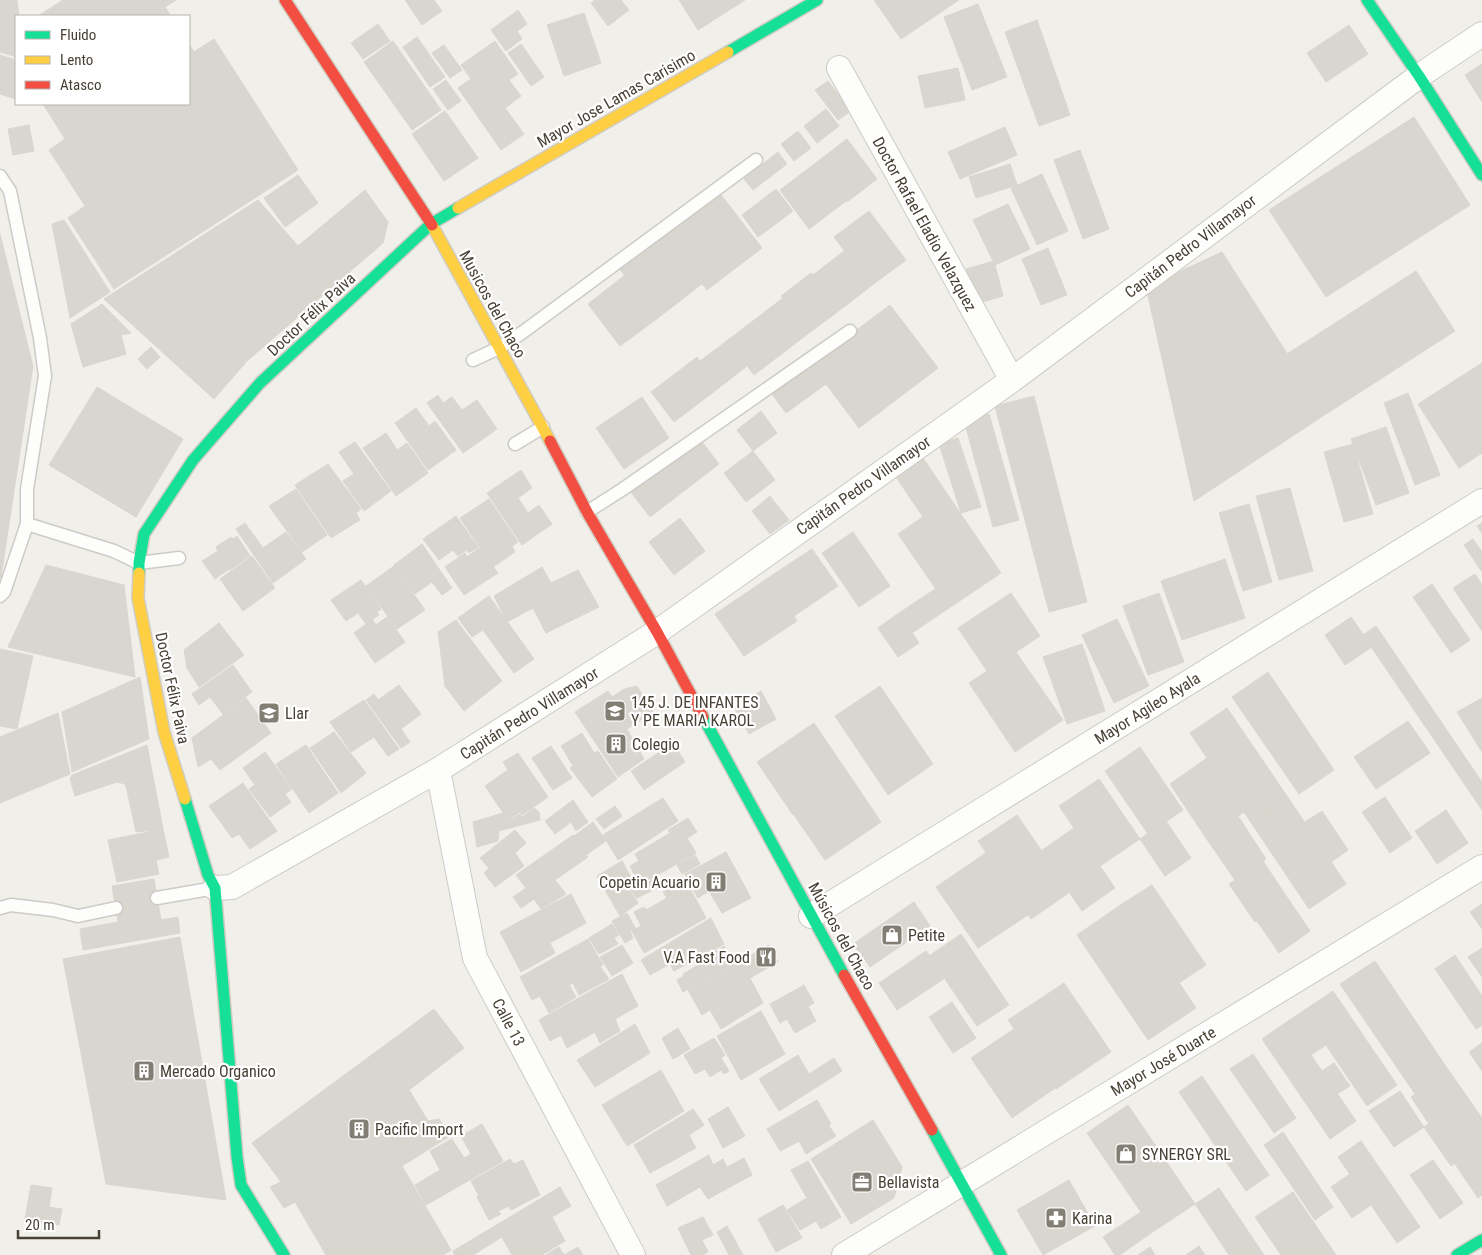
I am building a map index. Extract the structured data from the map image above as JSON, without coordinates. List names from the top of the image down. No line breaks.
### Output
{"streets":{"street":["Mayor Jose Lamas Carisimo","Doctor Rafael Eladio Velazquez","Capitán Pedro Villamayor","Musicos del Chaco","Doctor Félix Paiva","Mayor Agileo Ayala","Músicos del Chaco","Calle 13","Mayor José Duarte"]},"crossings":[["Mayor Jose Lamas Carisimo","Musicos del Chaco"],["Mayor Jose Lamas Carisimo","Doctor Félix Paiva"],["Doctor Rafael Eladio Velazquez","Capitán Pedro Villamayor"],["Capitán Pedro Villamayor","Musicos del Chaco"],["Capitán Pedro Villamayor","Doctor Félix Paiva"],["Capitán Pedro Villamayor","Músicos del Chaco"],["Capitán Pedro Villamayor","Calle 13"],["Musicos del Chaco","Doctor Félix Paiva"],["Musicos del Chaco","Músicos del Chaco"],["Mayor Agileo Ayala","Músicos del Chaco"],["Músicos del Chaco","Mayor José Duarte"]],"places":{"school or university":["145 J. DE INFANTES Y PE MARIA KAROL","Llar"],"building":["Colegio","Copetin Acuario","Mercado Organico","Pacific Import"],"shop":["Petite","SYNERGY SRL"],"restaurant":["V.A Fast Food"],"office":["Bellavista"],"pharmacy":["Karina"]},"legend":["Fluido","Lento","Atasco"],"scale_bar":"20 m"}
